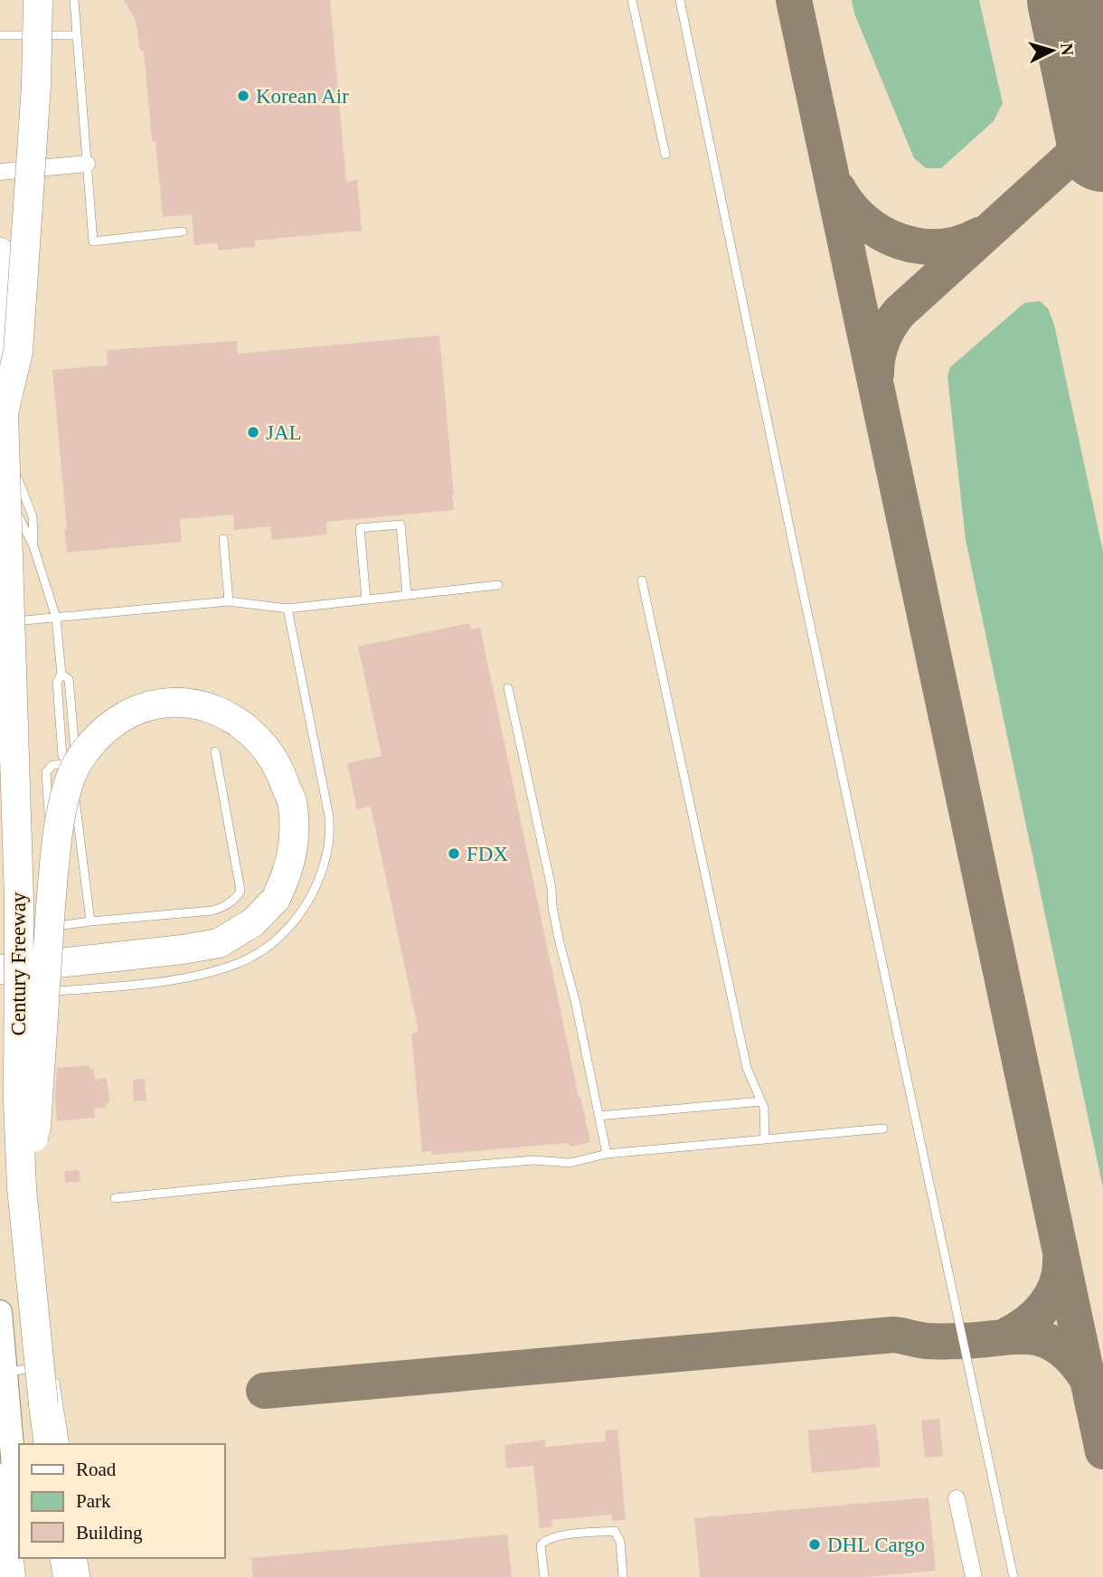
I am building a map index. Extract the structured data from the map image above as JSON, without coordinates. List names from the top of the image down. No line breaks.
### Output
{"streets":{"highway":["Century Freeway"]},"places":["Korean Air","JAL","FDX","DHL Cargo"],"legend":["Road","Park","Building"],"north":"right"}
